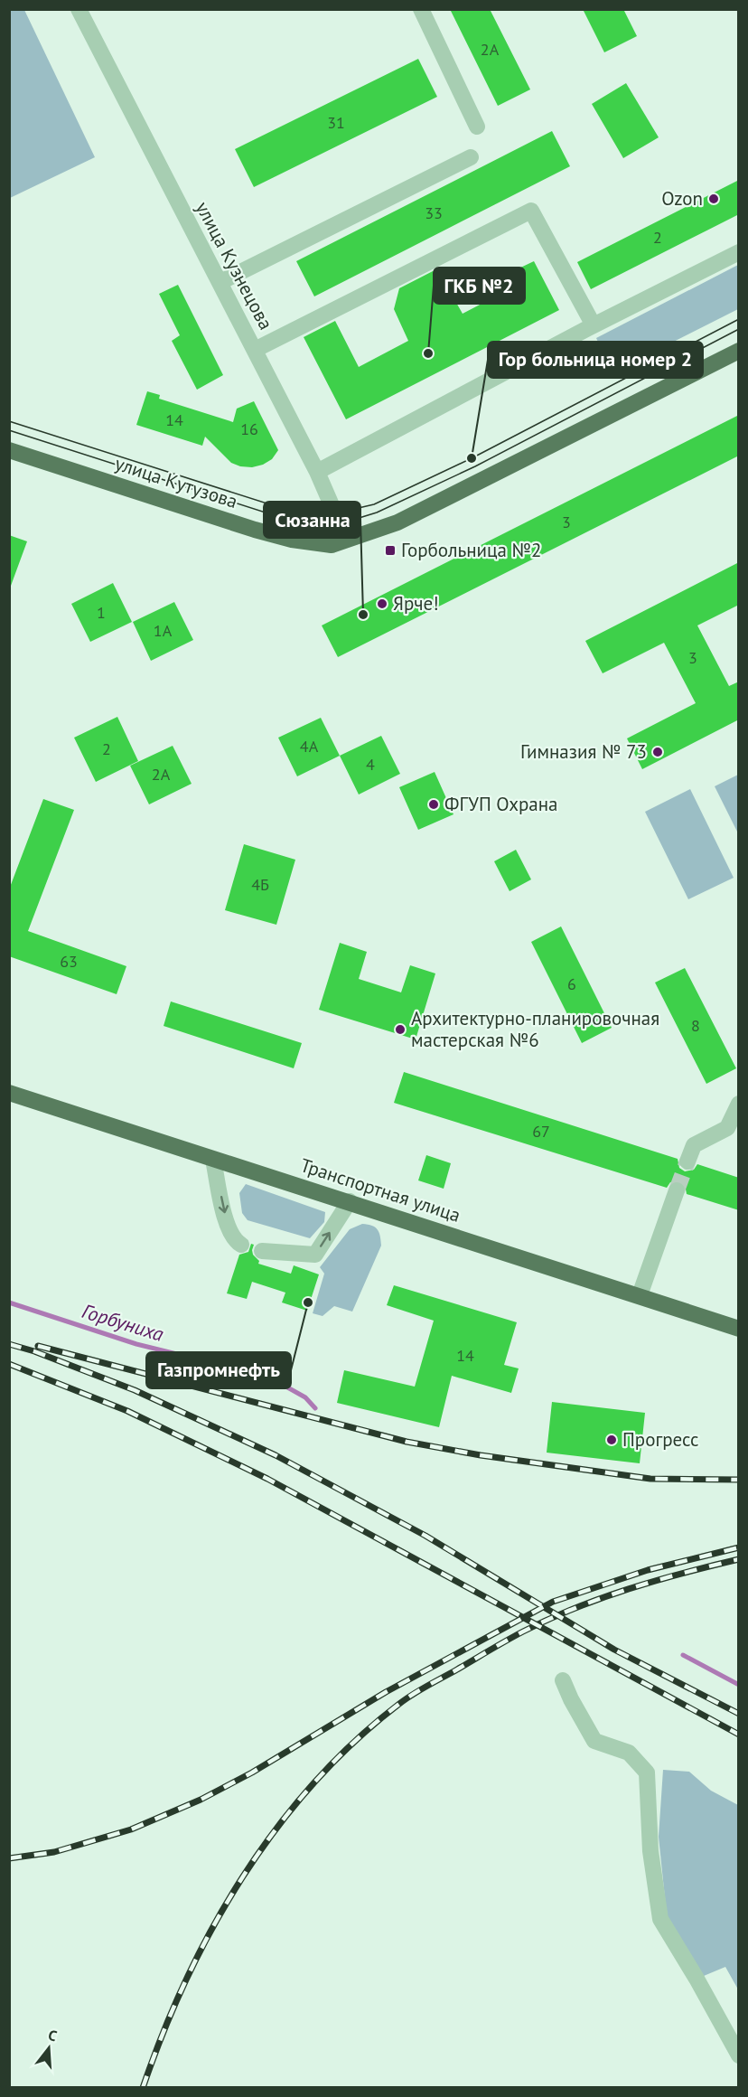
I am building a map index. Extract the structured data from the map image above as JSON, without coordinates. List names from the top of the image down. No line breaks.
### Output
{"streets":{"main road":["улица Кутузова","Транспортная улица"],"street":["улица Кузнецова"]},"crossings":[["улица Кузнецова","улица Кутузова"]],"water":["Горбуниха"],"places":{"other":["Ozon","ГКБ №2","Гор больница номер 2","Ярче!","Сюзанна","Гимназия № 73","ФГУП Охрана","Архитектурно-планировочная мастерская №6","Газпромнефть","Прогресс"],"transit":["Горбольница №2"]},"house_numbers":["2А","31","33","2","14","16","3","1","1А","3","4А","2","4","2А","4Б","63","6","8","67","14"],"north":"top"}
